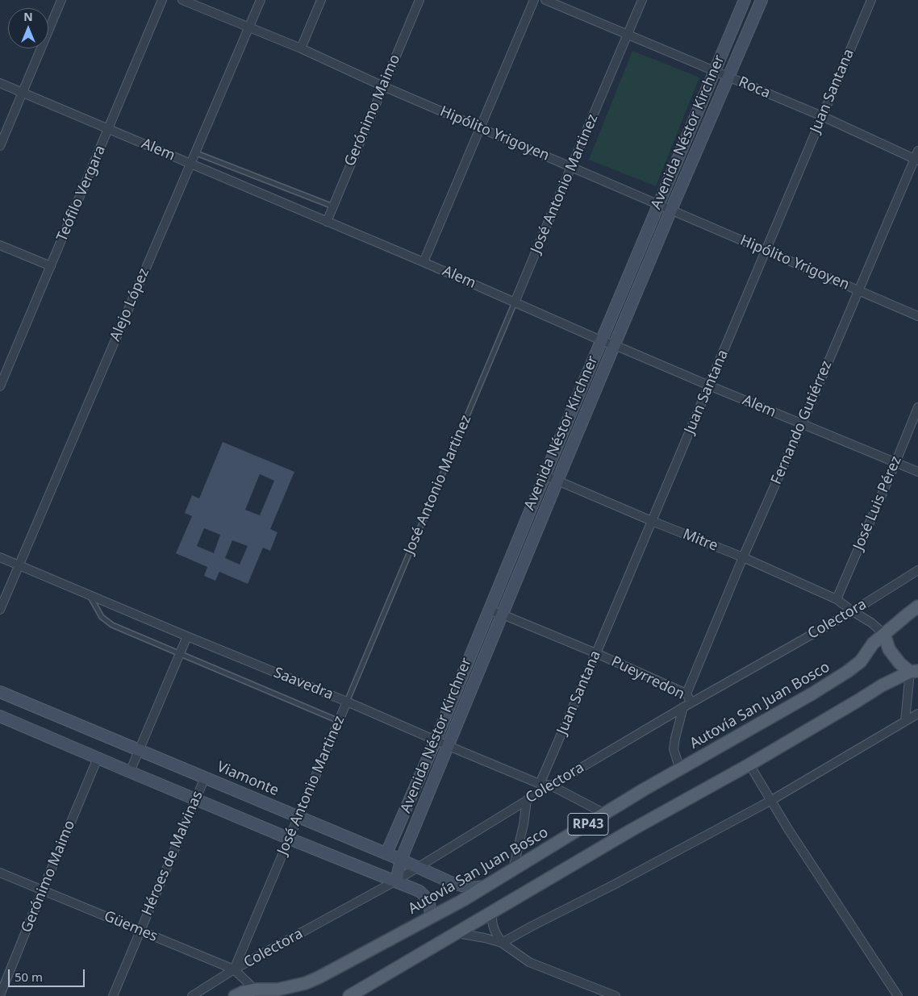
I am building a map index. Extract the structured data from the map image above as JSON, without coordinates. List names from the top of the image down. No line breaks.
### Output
{"streets":{"main road":["Autovía San Juan Bosco","RP43"],"street":["Roca","Juan Santana","Gerónimo Maimo","Avenida Néstor Kirchner","Hipólito Yrigoyen","Alem","José Antonio Martinez","Teófilo Vergara","Alejo López","Fernando Gutiérrez","José Luis Pérez","Mitre","Colectora","Pueyrredon","Saavedra","Viamonte","Héroes de Malvinas","Güemes"]},"crossings":[["Roca","Juan Santana"],["Roca","Avenida Néstor Kirchner"],["Roca","José Antonio Martinez"],["Roca","Fernando Gutiérrez"],["Juan Santana","Hipólito Yrigoyen"],["Juan Santana","Alem"],["Juan Santana","Mitre"],["Juan Santana","Pueyrredon"],["Juan Santana","Saavedra"],["Gerónimo Maimo","Hipólito Yrigoyen"],["Gerónimo Maimo","Alem"],["Gerónimo Maimo","Güemes"],["Avenida Néstor Kirchner","Hipólito Yrigoyen"],["Avenida Néstor Kirchner","Alem"],["Avenida Néstor Kirchner","Mitre"],["Avenida Néstor Kirchner","Colectora"],["Avenida Néstor Kirchner","Pueyrredon"],["Avenida Néstor Kirchner","Saavedra"],["Avenida Néstor Kirchner","Viamonte"],["Hipólito Yrigoyen","José Antonio Martinez"],["Hipólito Yrigoyen","Alejo López"],["Hipólito Yrigoyen","Fernando Gutiérrez"],["Alem","José Antonio Martinez"],["Alem","Teófilo Vergara"],["Alem","Alejo López"],["Alem","Fernando Gutiérrez"],["Alem","José Luis Pérez"],["José Antonio Martinez","Colectora"],["José Antonio Martinez","Saavedra"],["José Antonio Martinez","Viamonte"],["José Antonio Martinez","Güemes"],["Alejo López","Saavedra"],["Fernando Gutiérrez","Mitre"],["Fernando Gutiérrez","Pueyrredon"],["José Luis Pérez","Mitre"],["Mitre","Colectora"],["Mitre","Autovía San Juan Bosco"],["Colectora","Pueyrredon"],["Colectora","Saavedra"],["Colectora","Viamonte"],["Colectora","Güemes"],["Saavedra","Autovía San Juan Bosco"],["Autovía San Juan Bosco","Viamonte"],["Autovía San Juan Bosco","Güemes"],["Viamonte","Héroes de Malvinas"],["Héroes de Malvinas","Güemes"]],"scale_bar":"50 m","north":"top"}
